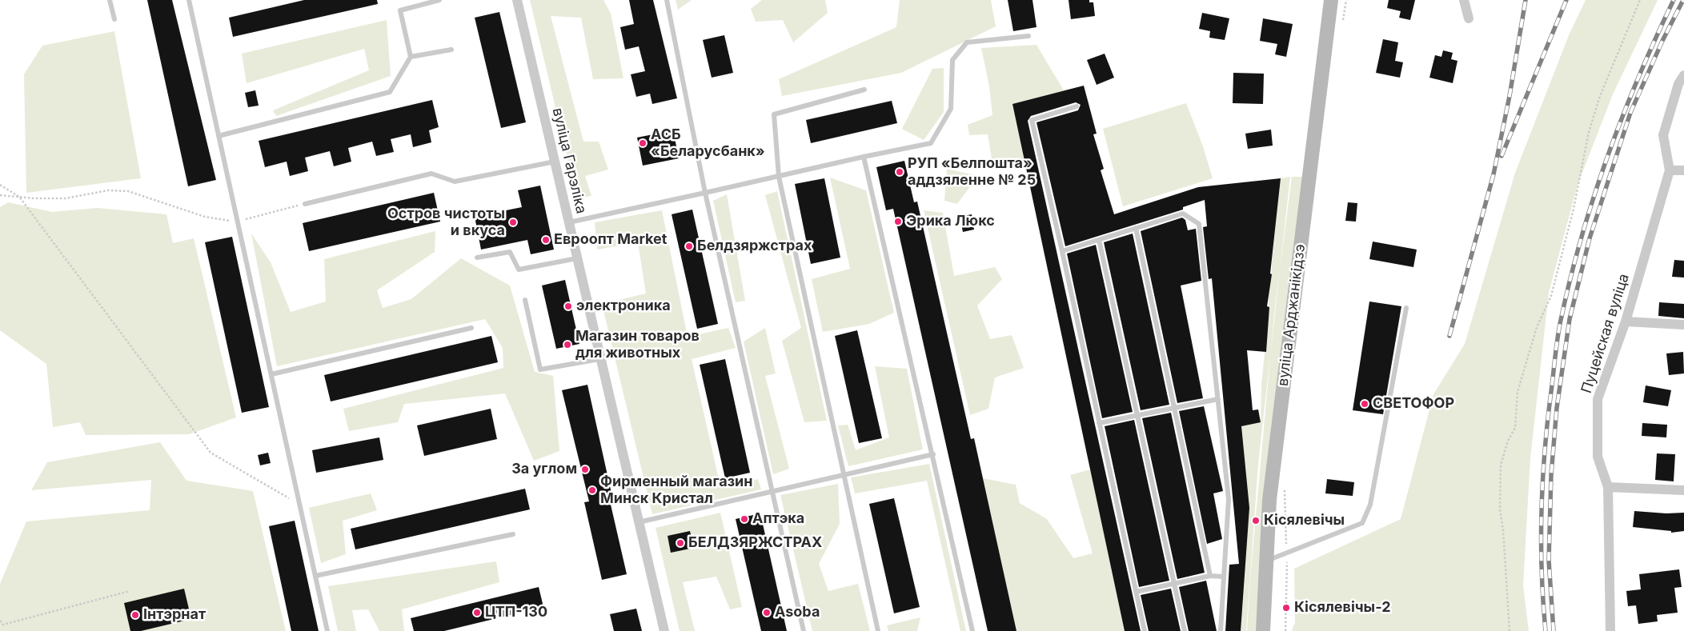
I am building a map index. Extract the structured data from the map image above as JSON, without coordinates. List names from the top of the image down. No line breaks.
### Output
{"streets":{"main road":["вуліца Арджанікідзэ"],"street":["вуліца Гарэліка","Пуцейская вуліца"]},"places":["АСБ «Беларусбанк»","РУП «Белпошта» аддзяленне № 25","Эрика Люкс","Остров чистоты и вкуса","Евроопт Market","Белдзяржстрах","электроника","Магазин товаров для животных","СВЕТОФОР","За углом","Фирменный магазин Минск Кристал","Аптэка","Кісялевічы","БЕЛДЗЯРЖСТРАХ","Кісялевічы-2","ЦТП-130","Asoba","Інтэрнат"]}
